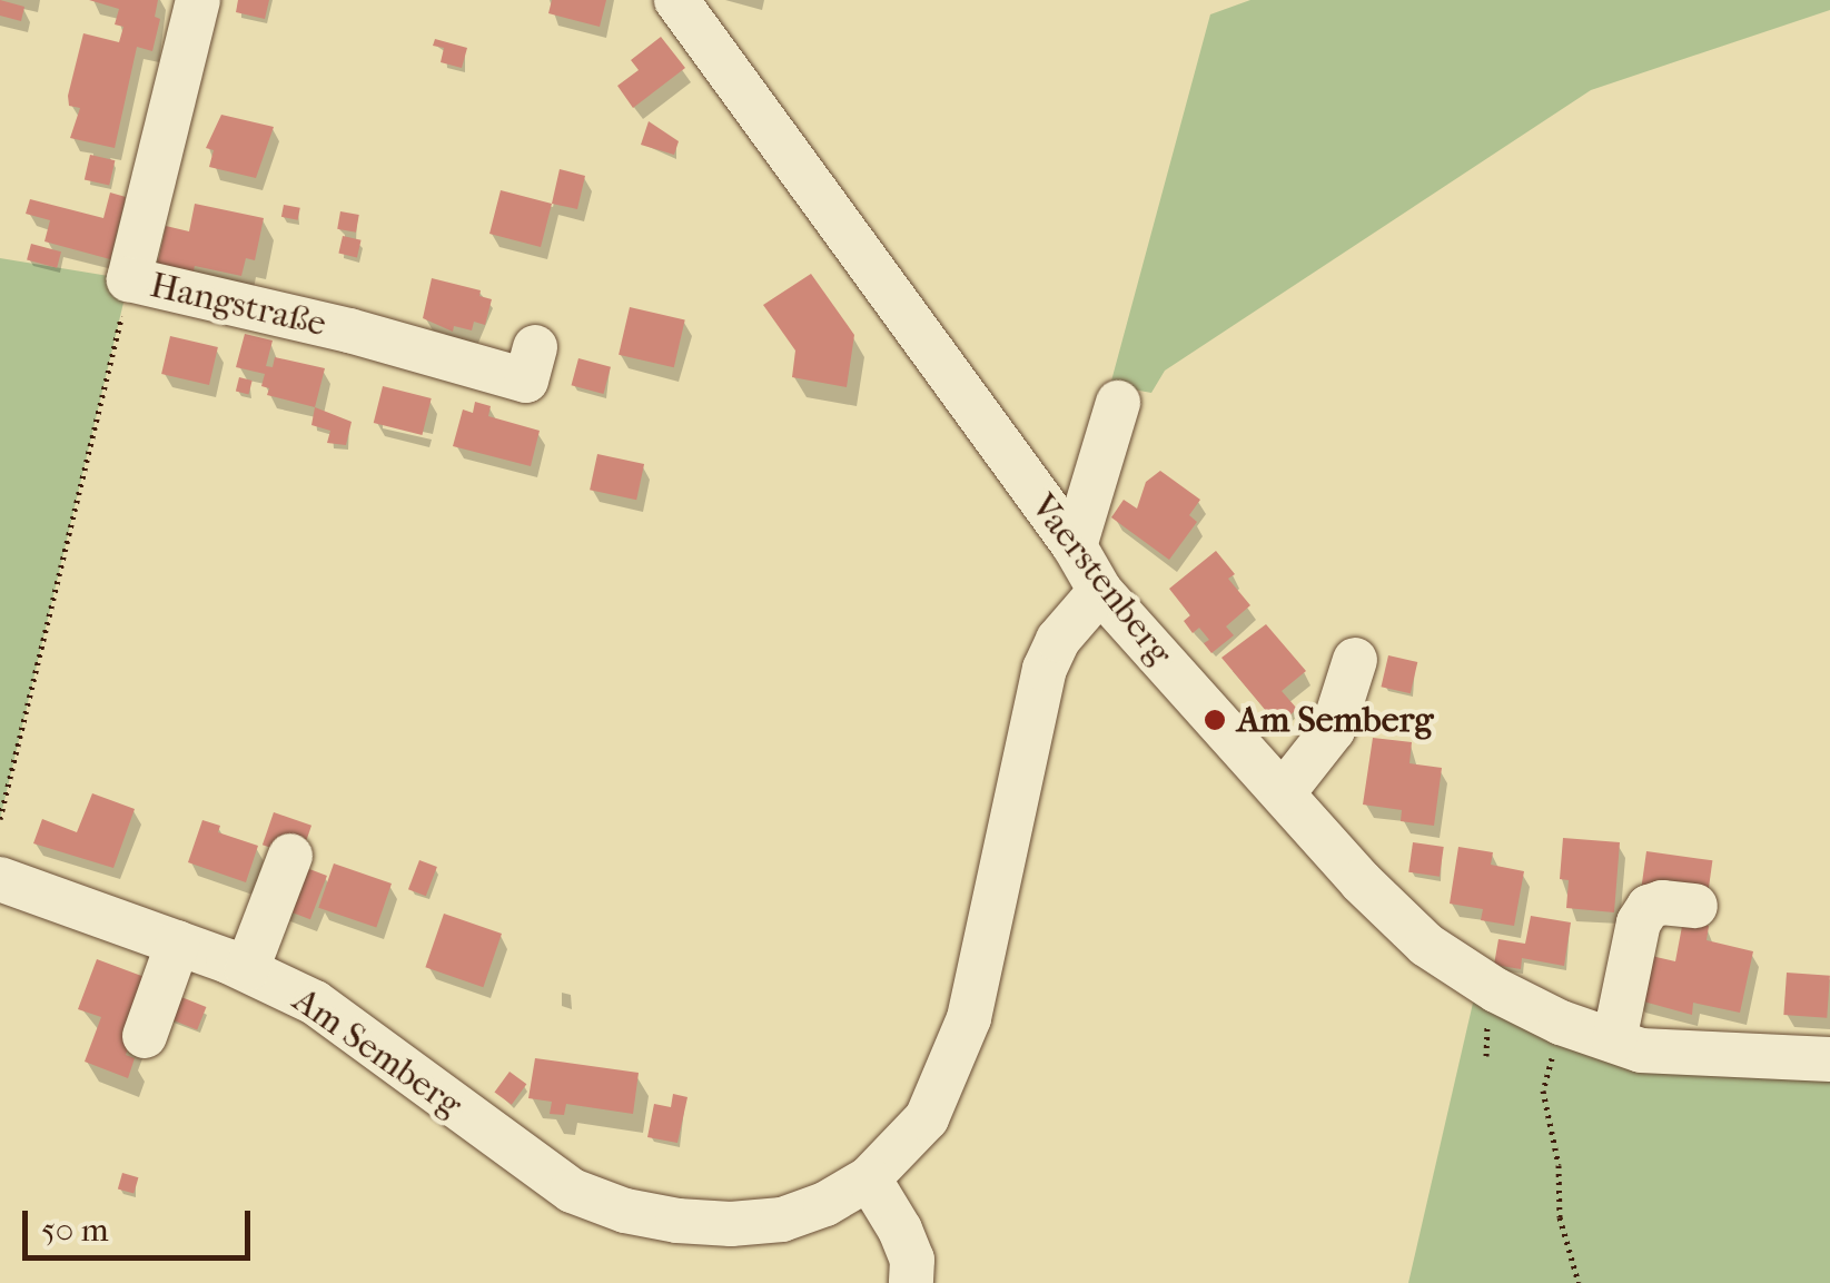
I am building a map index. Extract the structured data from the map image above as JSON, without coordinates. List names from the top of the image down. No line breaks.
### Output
{"streets":{"street":["Hangstraße","Vaerstenberg","Am Semberg"]},"crossings":[["Vaerstenberg","Am Semberg"]],"places":["Am Semberg"],"scale_bar":"50 m"}
